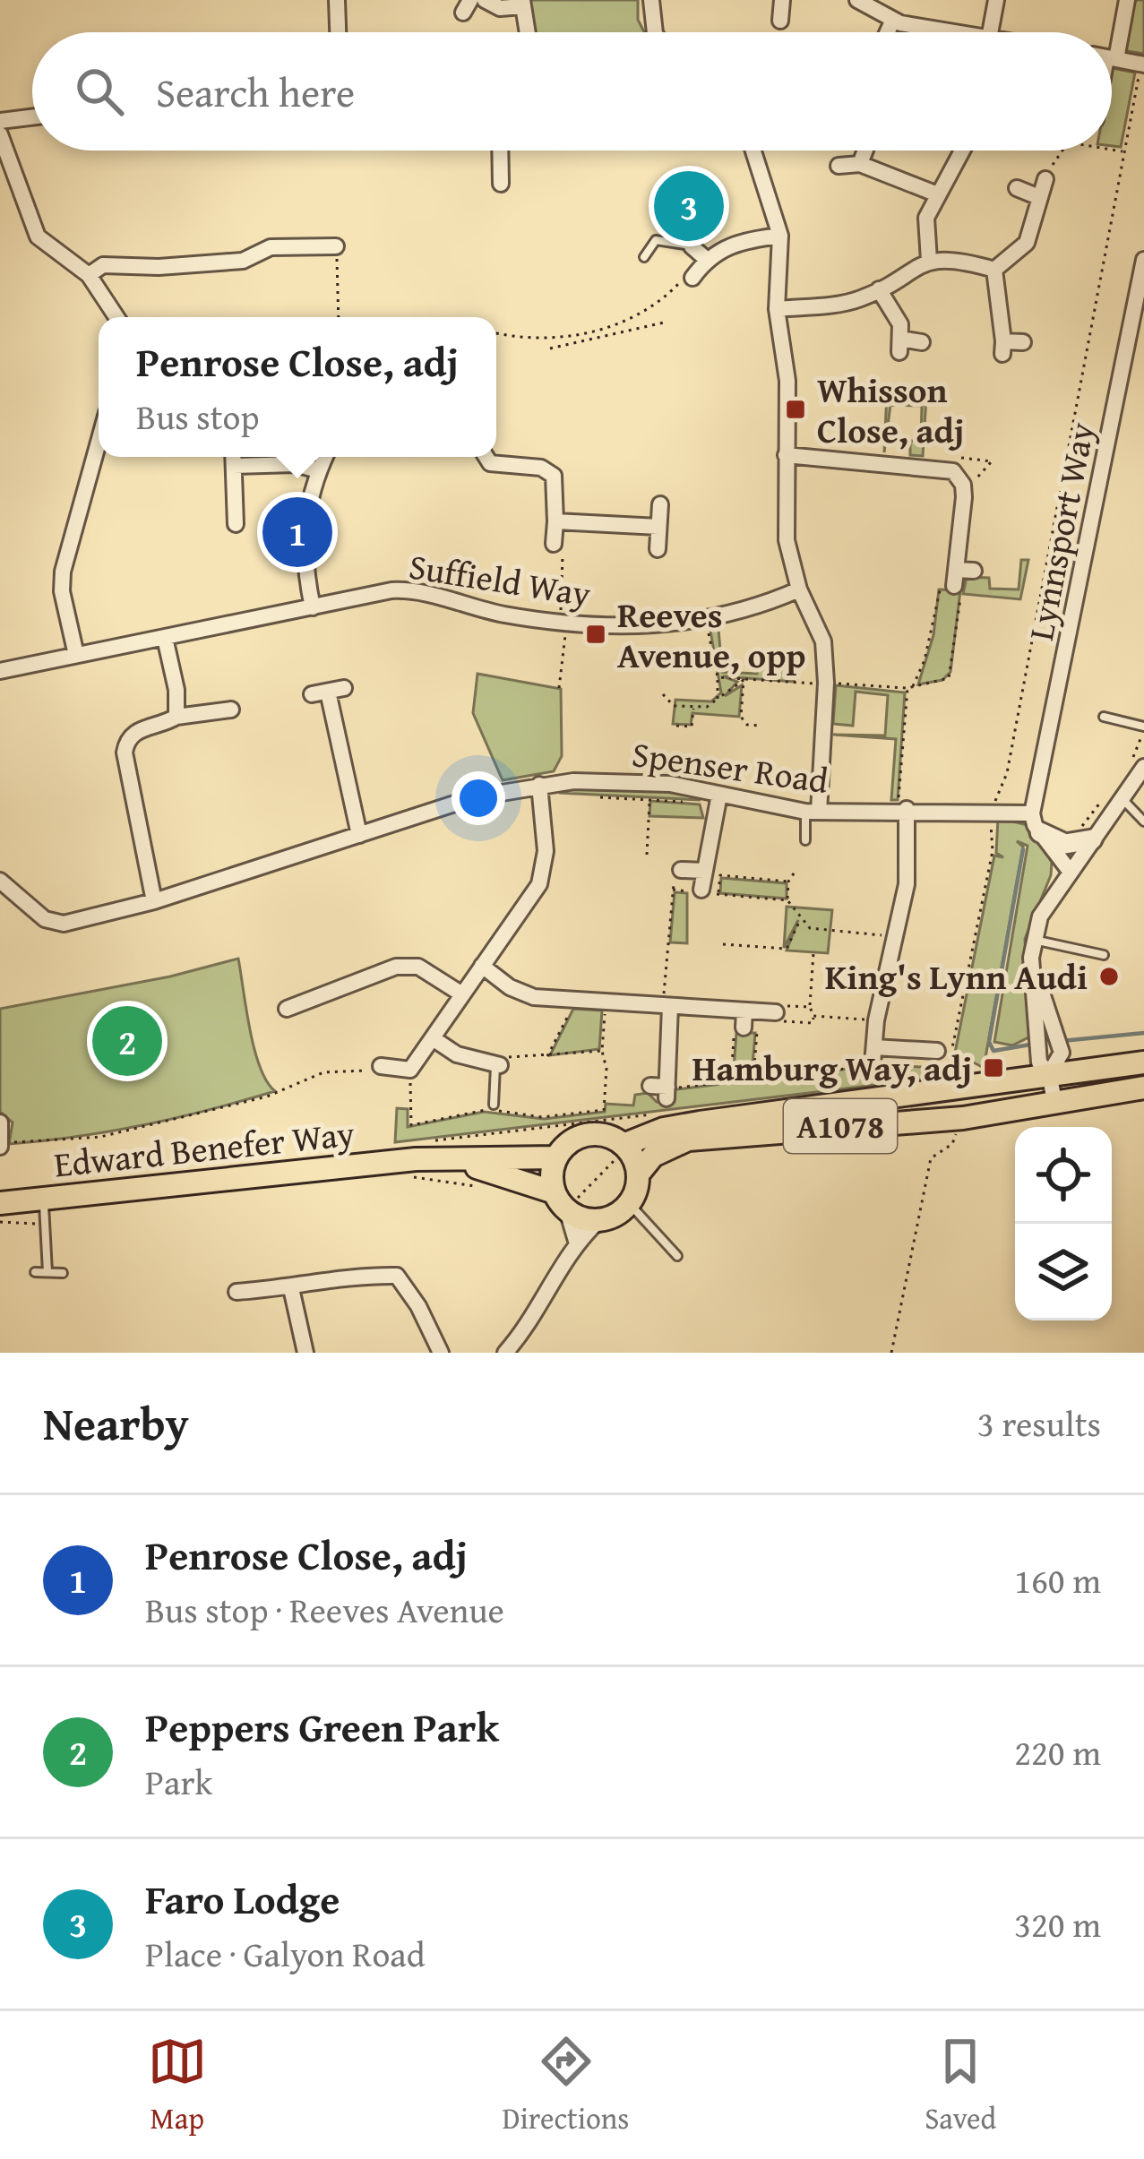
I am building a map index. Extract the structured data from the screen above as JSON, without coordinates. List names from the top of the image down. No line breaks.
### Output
{"streets":{"main road":["A1078","Edward Benefer Way"],"street":["Lynnsport Way","Suffield Way","Spenser Road"]},"crossings":[["Lynnsport Way","Spenser Road"],["A1078","Edward Benefer Way"]],"places":{"transit":["Whisson Close, adj","Reeves Avenue, opp","Hamburg Way, adj"],"other":["King's Lynn Audi"]},"page":{"search":"Search here","pins":["3","1","2"],"popup":["Penrose Close, adj","Bus stop"],"heading":["Nearby","3 results"],"list":[{"mark":"1","name":"Penrose Close, adj","note":"Bus stop · Reeves Avenue","value":"160 m"},{"mark":"2","name":"Peppers Green Park","note":"Park","value":"220 m"},{"mark":"3","name":"Faro Lodge","note":"Place · Galyon Road","value":"320 m"}],"nav":["Map","Directions","Saved"]}}
